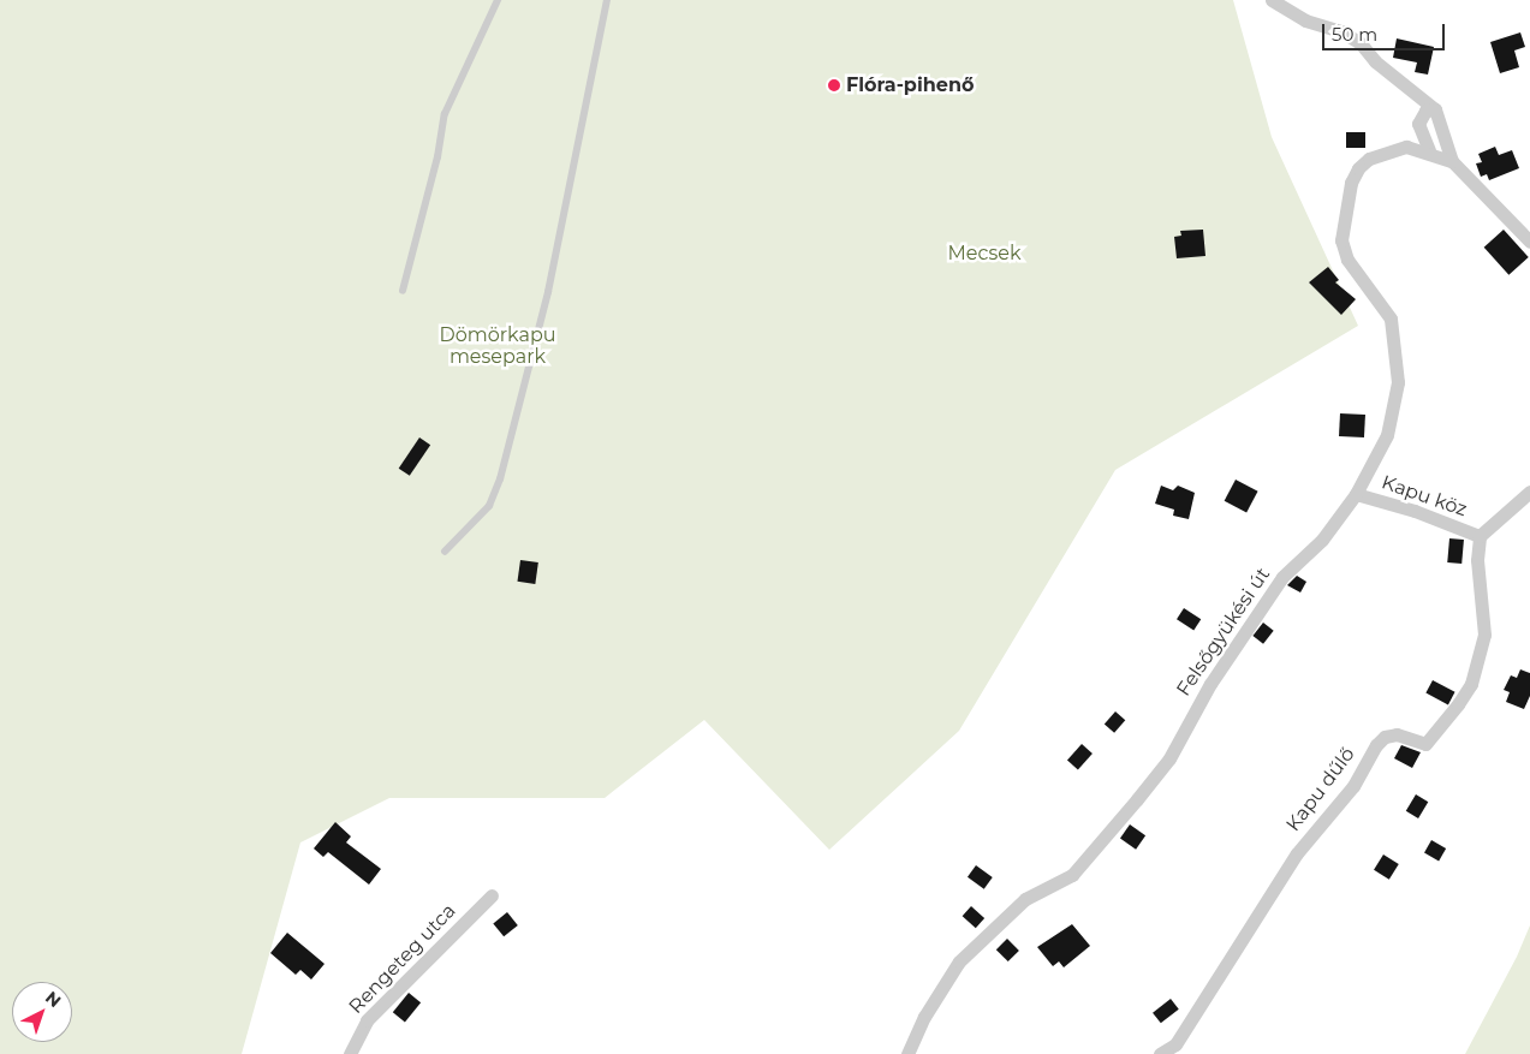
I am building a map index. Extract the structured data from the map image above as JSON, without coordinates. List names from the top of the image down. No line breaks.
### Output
{"streets":{"street":["Kapu köz","Felsőgyükési út","Kapu dűlő","Rengeteg utca"]},"crossings":[["Kapu köz","Felsőgyükési út"],["Kapu köz","Kapu dűlő"]],"parks":["Mecsek","Dömörkapu mesepark"],"places":["Flóra-pihenő"],"scale_bar":"50 m","north":"top right"}
